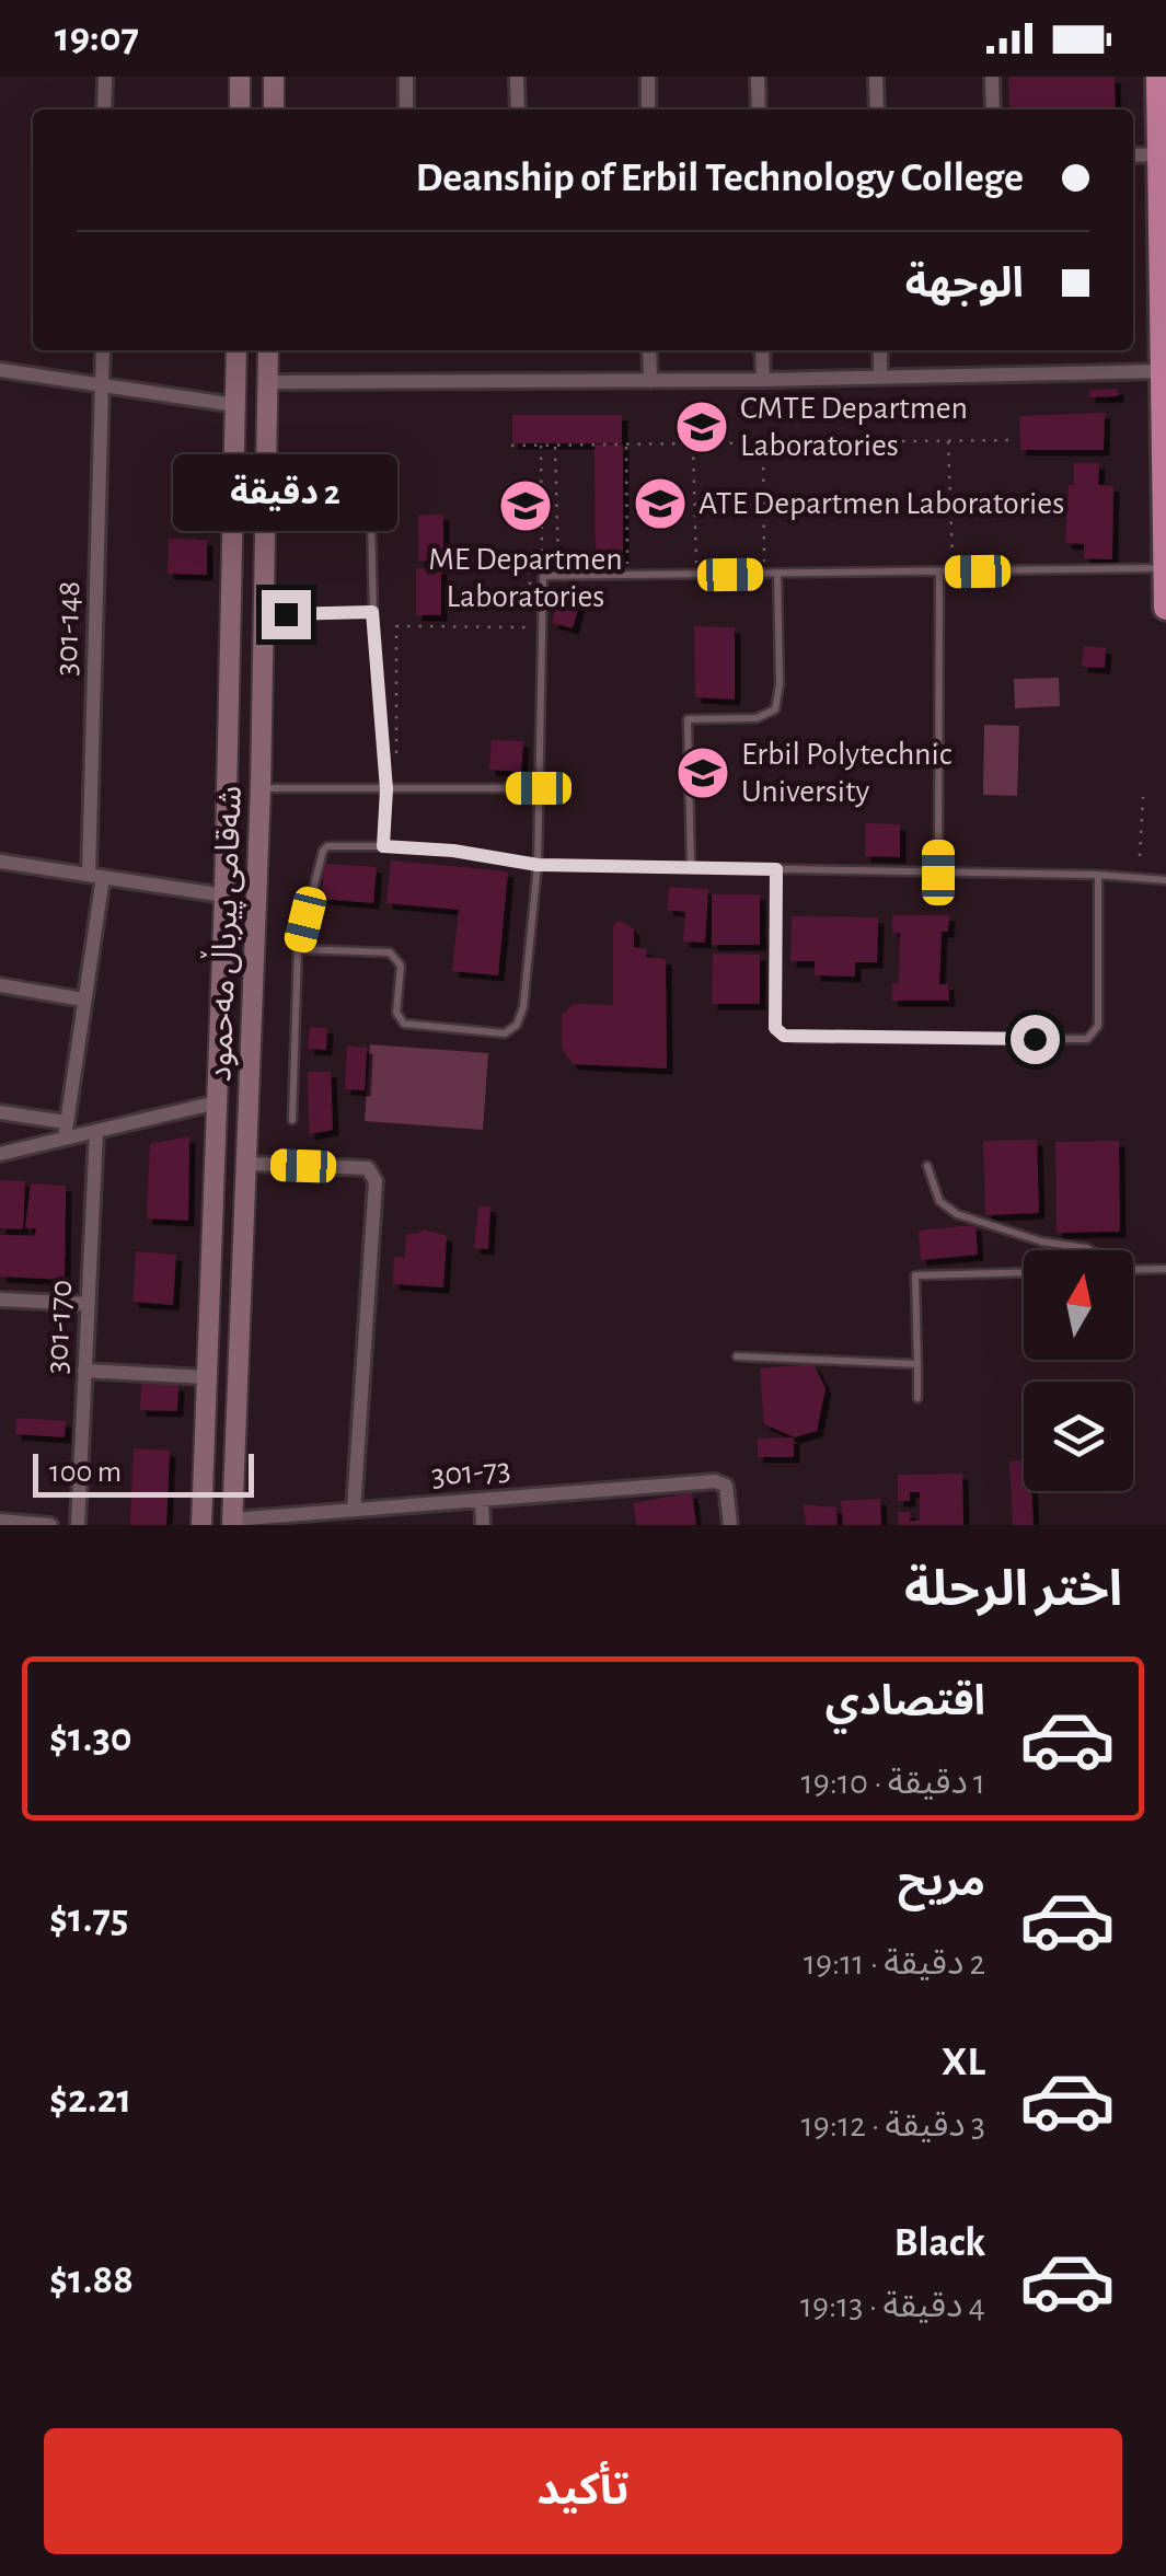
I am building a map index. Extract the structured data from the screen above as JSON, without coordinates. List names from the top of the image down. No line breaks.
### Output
{"streets":{"main road":["شەقامی پیرباڵ مەحمود"],"street":["301-148","301-170","301-73"]},"crossings":[["شەقامی پیرباڵ مەحمود","301-73"]],"places":{"school or university":["CMTE Departmen Laboratories","ATE Departmen Laboratories","ME Departmen Laboratories","Erbil Polytechnic University"]},"scale_bar":"100 m","north":"top","page":{"status":"19:07","banner":["Deanship of Erbil Technology College","الوجهة"],"bubble":"2 دقيقة","scale":"100 m","heading":"اختر الرحلة","list":[{"name":"اقتصادي","note":"1 دقيقة · 19:10","value":"$1.30"},{"name":"مريح","note":"2 دقيقة · 19:11","value":"$1.75"},{"name":"XL","note":"3 دقيقة · 19:12","value":"$2.21"},{"name":"Black","note":"4 دقيقة · 19:13","value":"$1.88"}],"buttons":"تأكيد"}}
